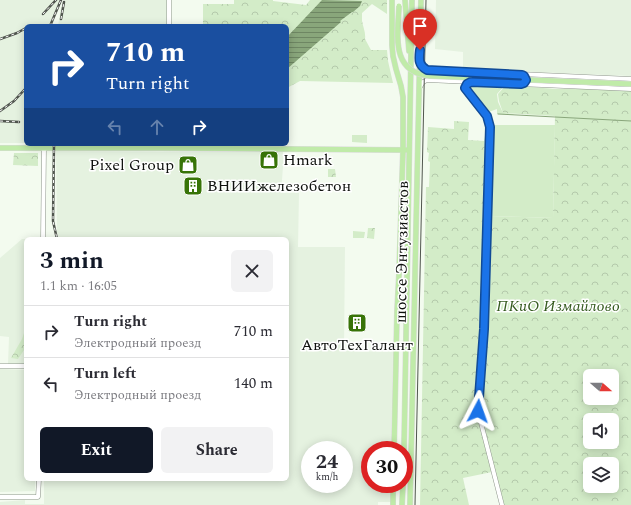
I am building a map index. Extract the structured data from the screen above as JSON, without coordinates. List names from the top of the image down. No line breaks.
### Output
{"streets":{"main road":["шоссе Энтузиастов"]},"parks":["ПКиО Измайлово"],"places":{"shop":["Hmark","Pixel Group"],"building":["ВНИИжелезобетон","АвтоТехГалант"]},"north":"right","page":{"turn":["710 m","Turn right"],"heading":["3 min","1.1 km · 16:05"],"list":[{"name":"Turn right","note":"Электродный проезд","value":"710 m"},{"name":"Turn left","note":"Электродный проезд","value":"140 m"}],"buttons":["Exit","Share"],"speed":"24 km/h","limit":"30"}}
